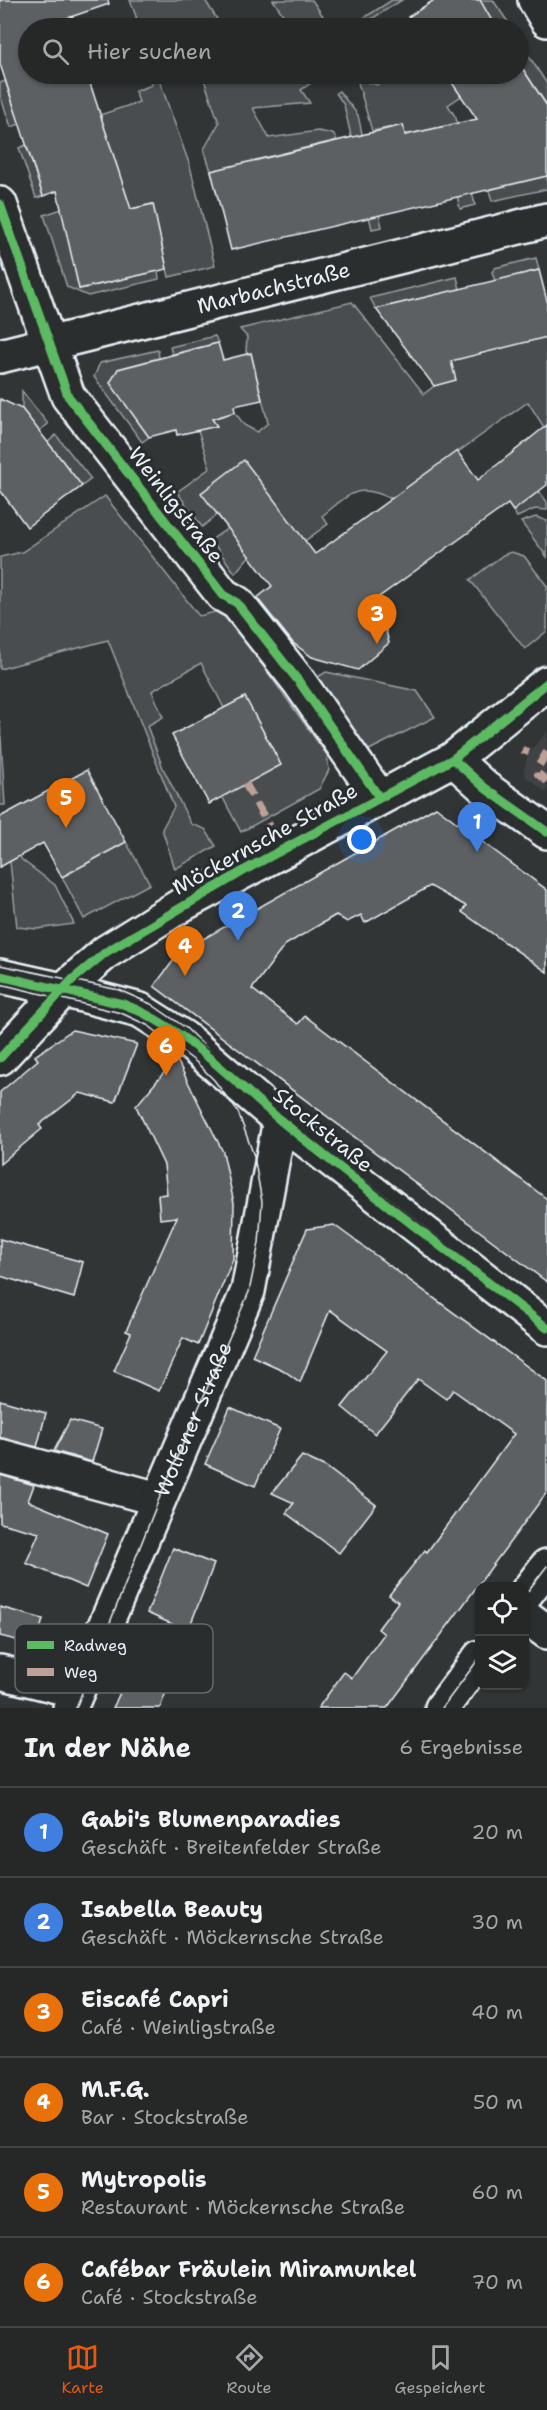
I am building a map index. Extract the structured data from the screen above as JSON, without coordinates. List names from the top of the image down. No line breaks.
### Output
{"streets":{"street":["Marbachstraße","Weinligstraße","Möckernsche Straße","Stockstraße","Wolfener Straße"]},"crossings":[["Marbachstraße","Weinligstraße"],["Weinligstraße","Möckernsche Straße"],["Möckernsche Straße","Stockstraße"],["Stockstraße","Wolfener Straße"]],"legend":["Radweg","Weg"],"page":{"search":"Hier suchen","pins":["3","5","1","2","4","6"],"heading":["In der Nähe","6 Ergebnisse"],"list":[{"mark":"1","name":"Gabi's Blumenparadies","note":"Geschäft · Breitenfelder Straße","value":"20 m"},{"mark":"2","name":"Isabella Beauty","note":"Geschäft · Möckernsche Straße","value":"30 m"},{"mark":"3","name":"Eiscafé Capri","note":"Café · Weinligstraße","value":"40 m"},{"mark":"4","name":"M.F.G.","note":"Bar · Stockstraße","value":"50 m"},{"mark":"5","name":"Mytropolis","note":"Restaurant · Möckernsche Straße","value":"60 m"},{"mark":"6","name":"Cafébar Fräulein Miramunkel","note":"Café · Stockstraße","value":"70 m"}],"nav":["Karte","Route","Gespeichert"]}}
